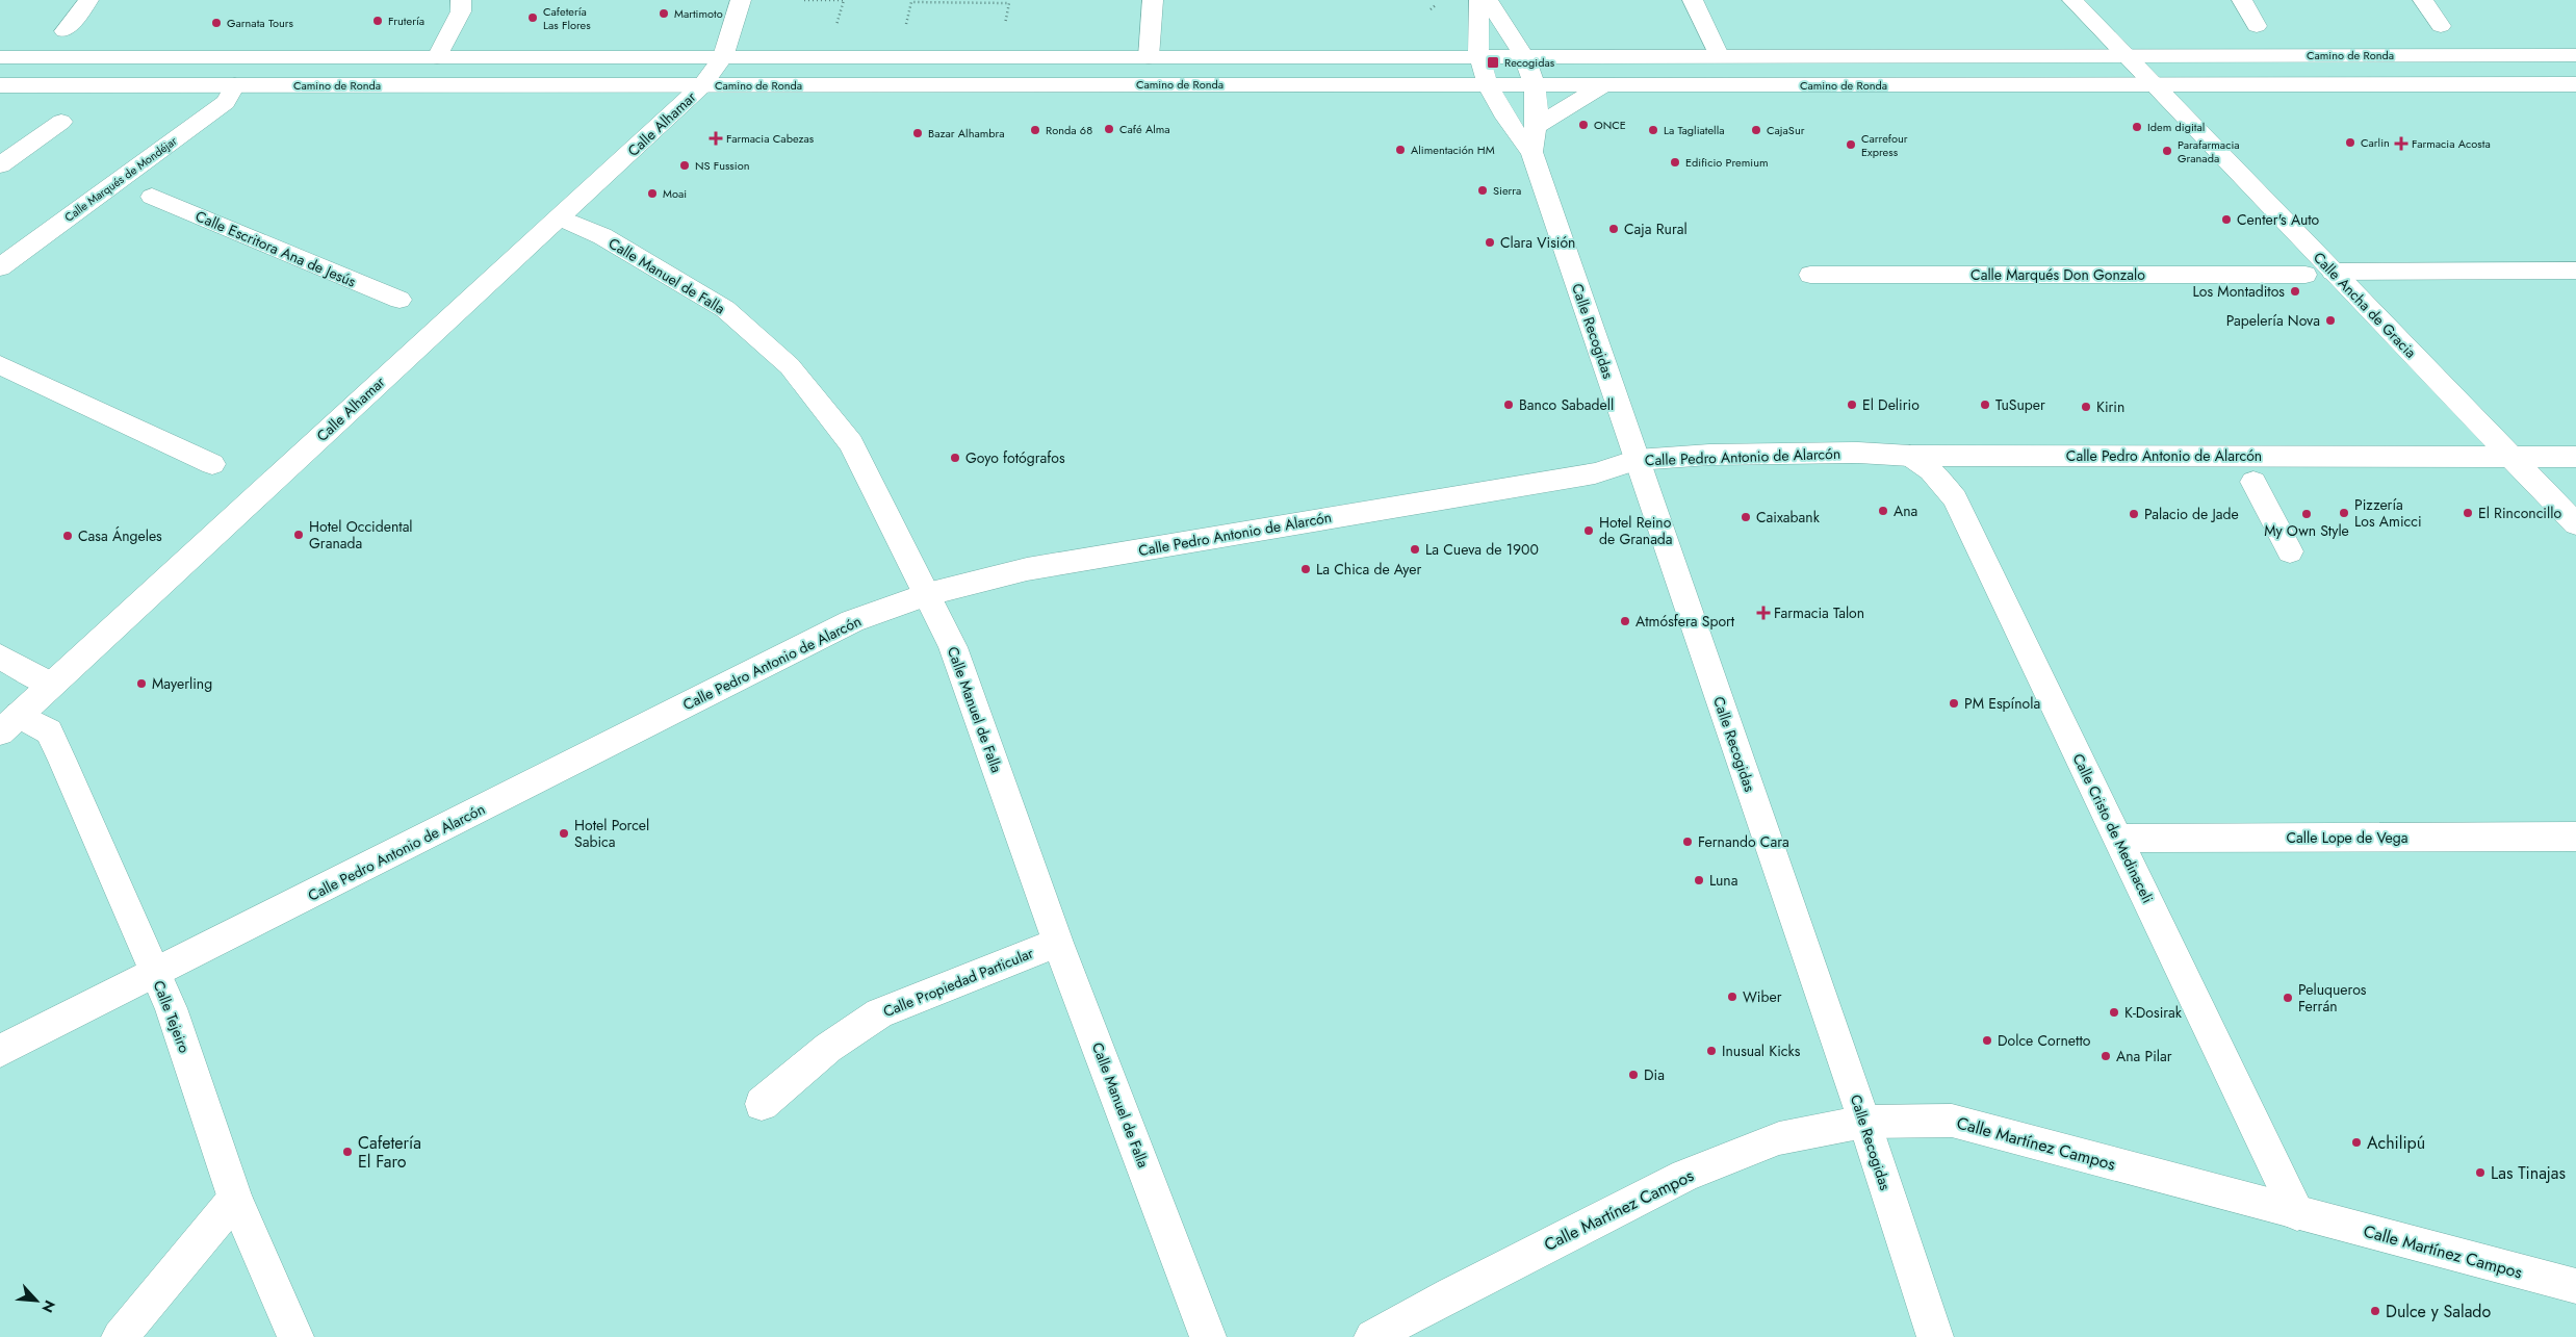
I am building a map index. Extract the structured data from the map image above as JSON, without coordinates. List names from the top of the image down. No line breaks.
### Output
{"streets":{"main road":["Camino de Ronda","Calle Alhamar","Calle Marqués de Mondéjar","Calle Escritora Ana de Jesús","Calle Marqués Don Gonzalo","Calle Manuel de Falla","Calle Ancha de Gracia","Calle Recogidas","Calle Pedro Antonio de Alarcón","Calle Cristo de Medinaceli","Calle Lope de Vega","Calle Propiedad Particular","Calle Tejeiro","Calle Martínez Campos"]},"crossings":[["Camino de Ronda","Calle Alhamar"],["Camino de Ronda","Calle Marqués de Mondéjar"],["Camino de Ronda","Calle Ancha de Gracia"],["Camino de Ronda","Calle Recogidas"],["Calle Alhamar","Calle Manuel de Falla"],["Calle Alhamar","Calle Tejeiro"],["Calle Manuel de Falla","Calle Pedro Antonio de Alarcón"],["Calle Manuel de Falla","Calle Propiedad Particular"],["Calle Ancha de Gracia","Calle Pedro Antonio de Alarcón"],["Calle Recogidas","Calle Pedro Antonio de Alarcón"],["Calle Recogidas","Calle Martínez Campos"],["Calle Pedro Antonio de Alarcón","Calle Cristo de Medinaceli"],["Calle Pedro Antonio de Alarcón","Calle Tejeiro"],["Calle Cristo de Medinaceli","Calle Lope de Vega"],["Calle Cristo de Medinaceli","Calle Martínez Campos"]],"places":{"other":["Martimoto","Cafetería Las Flores","Frutería","Garnata Tours","ONCE","Idem digital","Café Alma","Ronda 68","La Tagliatella","CajaSur","Bazar Alhambra","Carlin","Carrefour Express","Alimentación HM","Parafarmacia Granada","Edificio Premium","NS Fussion","Sierra","Moai","Center's Auto","Caja Rural","Clara Visión","Los Montaditos","Papelería Nova","Banco Sabadell","El Delirio","TuSuper","Kirin","Goyo fotógrafos","Ana","Pizzería Los Amicci","El Rinconcillo","Palacio de Jade","My Own Style","Caixabank","Hotel Reino de Granada","Hotel Occidental Granada","Casa Ángeles","La Cueva de 1900","La Chica de Ayer","Atmósfera Sport","Mayerling","PM Espínola","Hotel Porcel Sabica","Fernando Cara","Luna","Wiber","Peluqueros Ferrán","K-Dosirak","Dolce Cornetto","Inusual Kicks","Ana Pilar","Dia","Achilipú","Cafetería El Faro","Las Tinajas","Dulce y Salado"],"transit":["Recogidas"],"health":["Farmacia Cabezas","Farmacia Acosta","Farmacia Talon"]},"north":"bottom right"}
